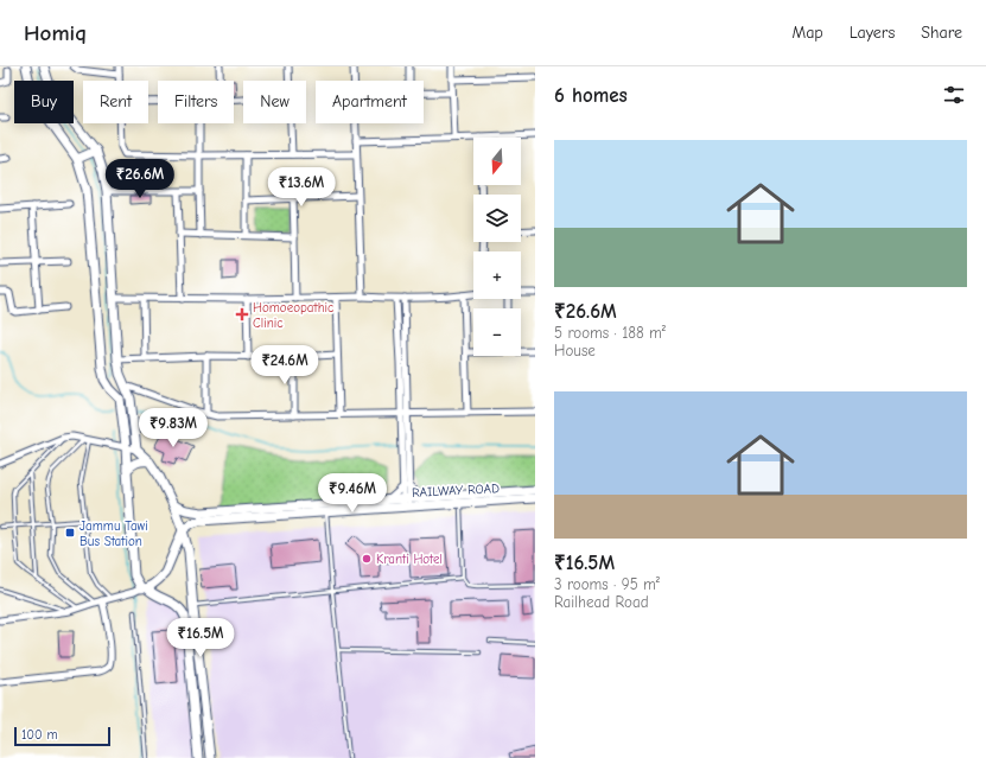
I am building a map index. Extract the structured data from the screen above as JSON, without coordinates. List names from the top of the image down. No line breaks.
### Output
{"streets":{"main road":["RAILWAY ROAD"]},"places":{"health":["Homoeopathic Clinic"],"transit":["Jammu Tawi Bus Station"],"other":["Kranti Hotel"]},"scale_bar":"100 m","north":"bottom","page":{"header":"Homiq","nav":["Map","Layers","Share"],"heading":"6 homes","chip":["Buy","Rent","Filters","New","Apartment"],"list":[{"name":"₹26.6M","note":"5 rooms · 188 m² · House"},{"name":"₹16.5M","note":"3 rooms · 95 m² · Railhead Road"}],"map_buttons":["+","−"],"price":["₹26.6M","₹13.6M","₹24.6M","₹9.83M","₹9.46M","₹16.5M"],"scale":"100 m"}}
